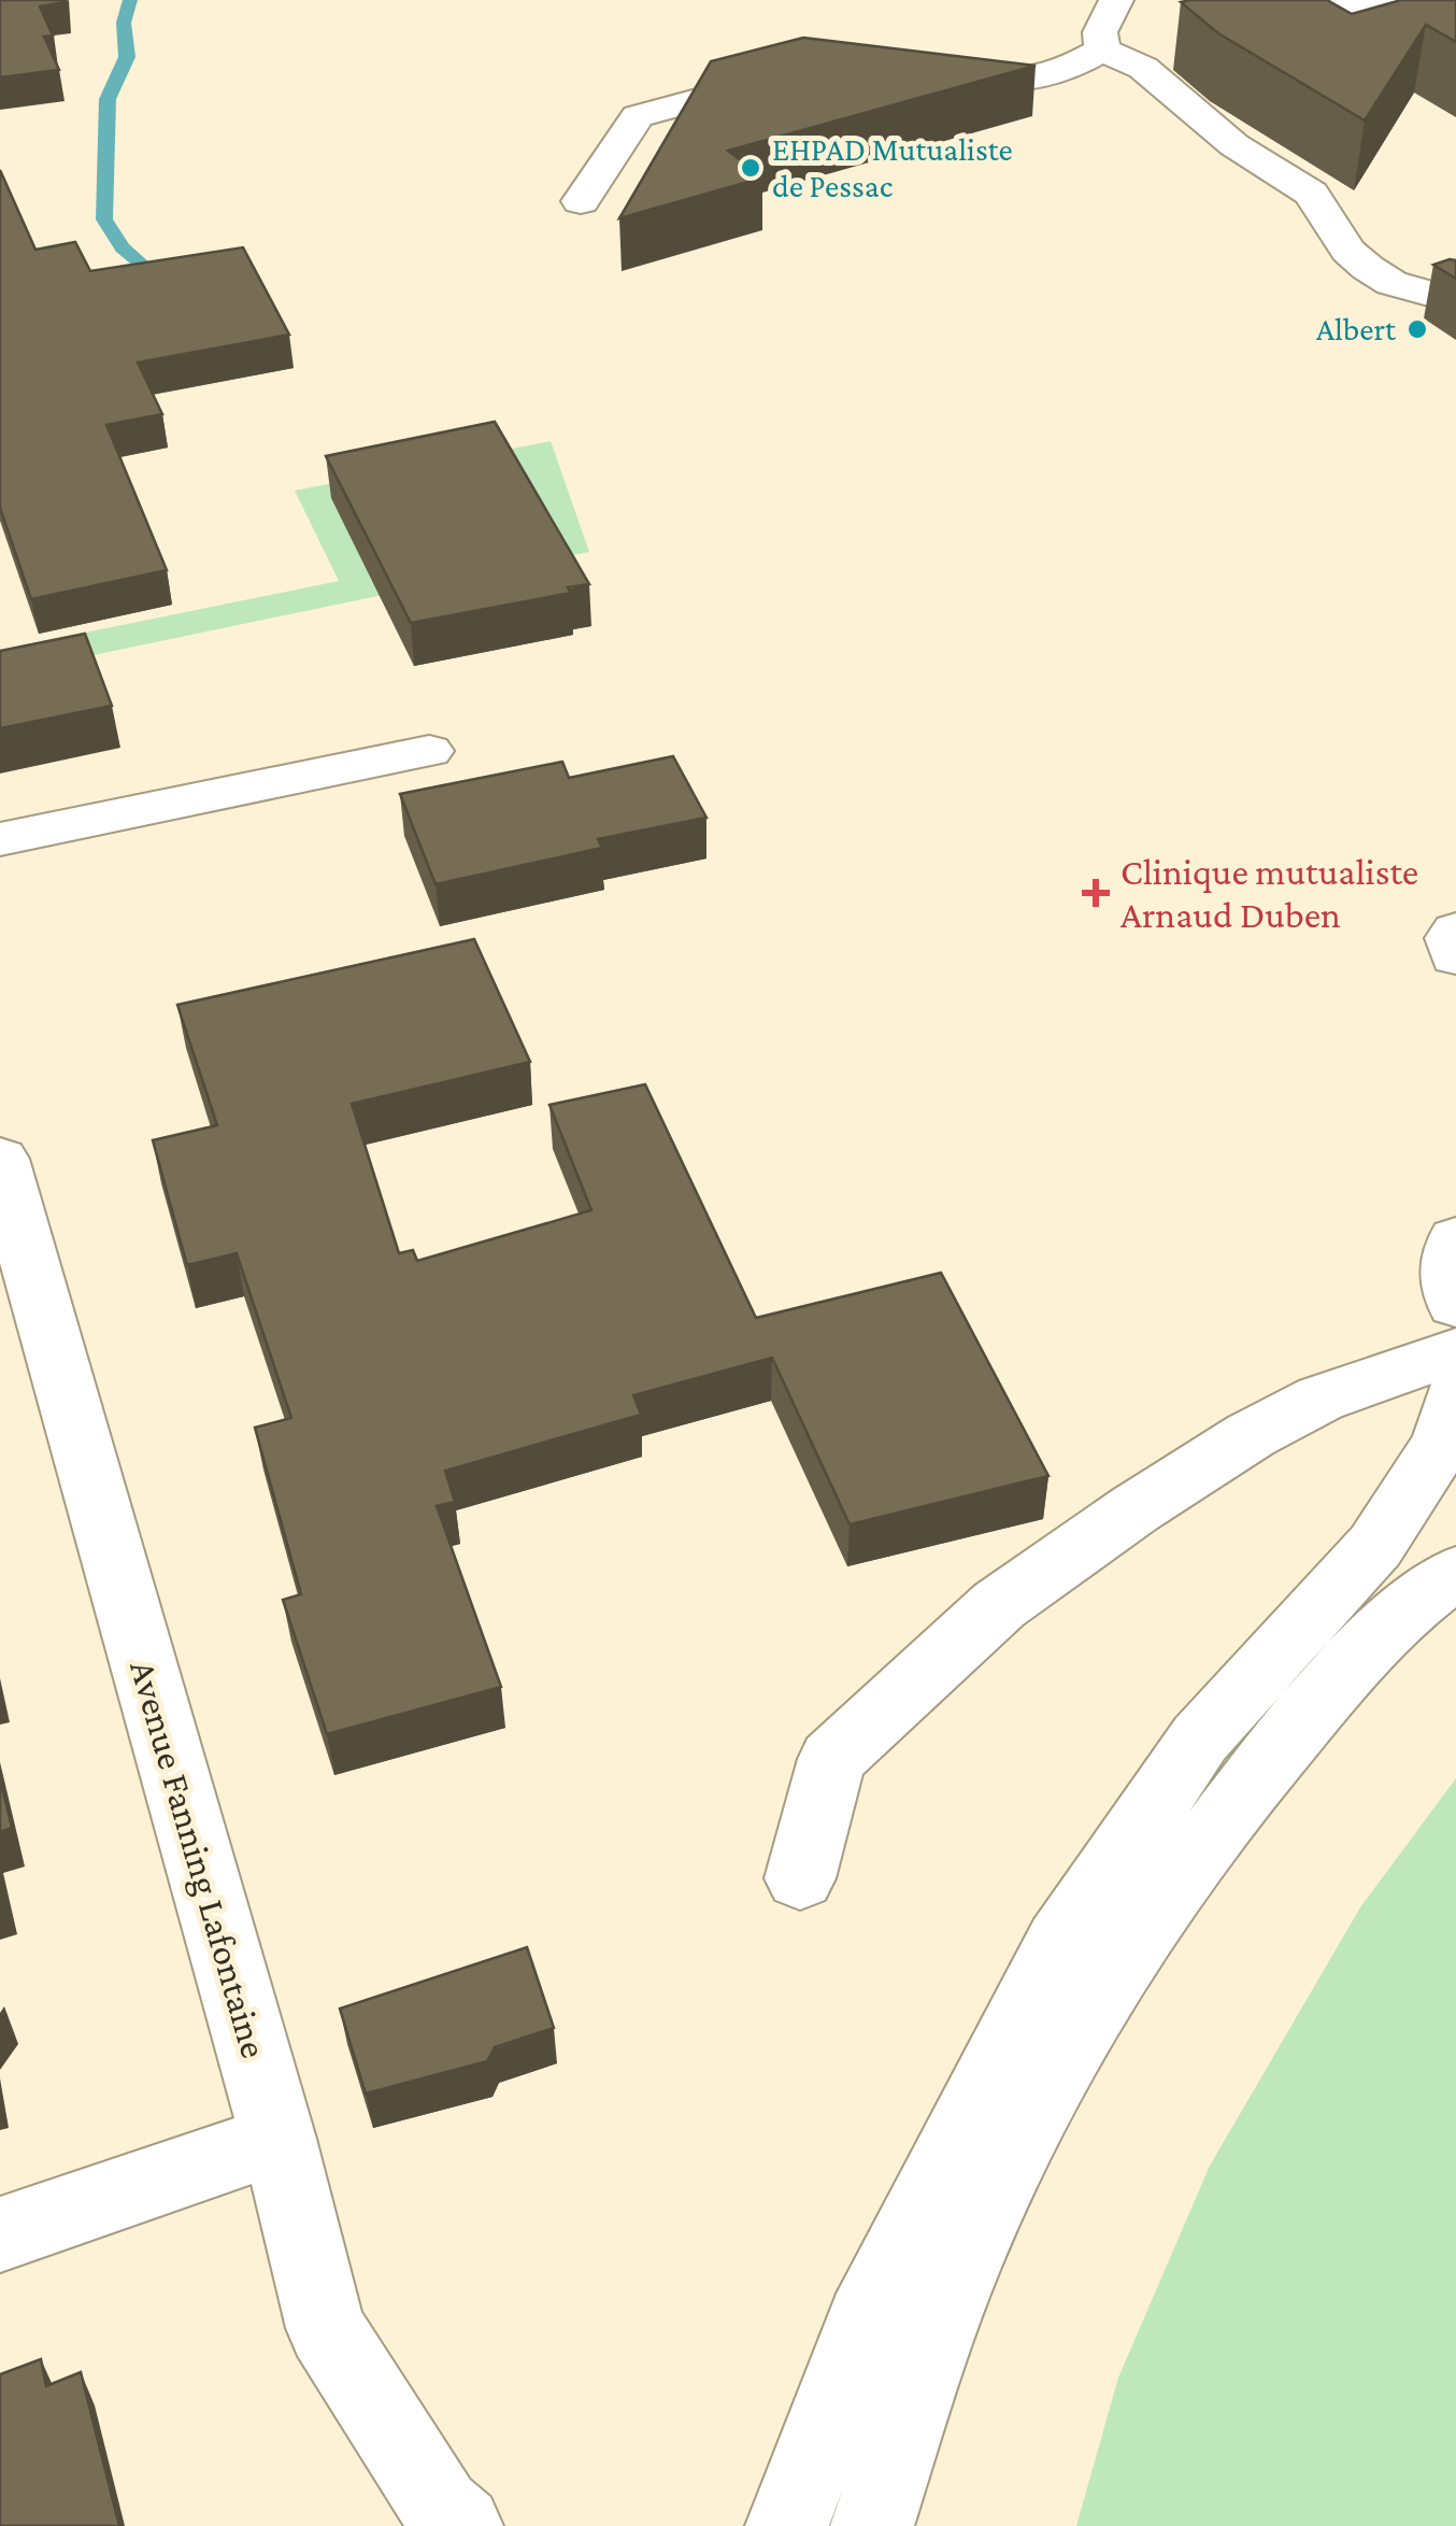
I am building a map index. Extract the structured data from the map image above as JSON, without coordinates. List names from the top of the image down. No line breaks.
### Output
{"streets":{"main road":["Avenue Fanning Lafontaine"]},"places":{"other":["EHPAD Mutualiste de Pessac","Albert"],"health":["Clinique mutualiste Arnaud Duben"]}}
